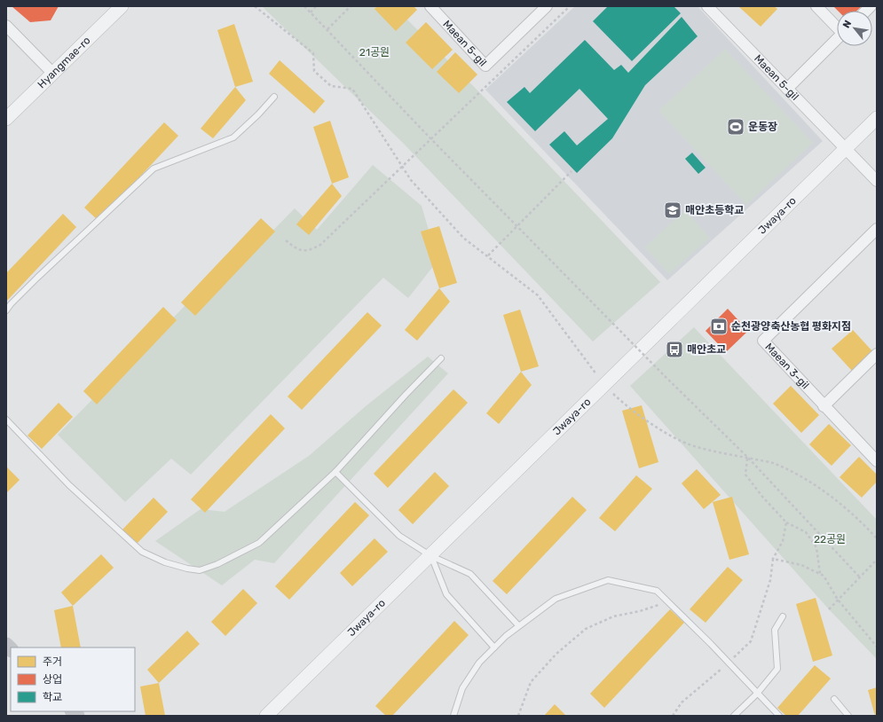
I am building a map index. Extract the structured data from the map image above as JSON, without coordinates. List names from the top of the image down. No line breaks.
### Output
{"streets":{"street":["Maean 5-gil","Hyangmae-ro","Jwaya-ro","Maean 3-gil"]},"crossings":[["Maean 5-gil","Jwaya-ro"]],"parks":["21공원","22공원"],"places":{"sports":["운동장"],"school or university":["매안초등학교"],"bank":["순천광양축산농협 평화지점"],"bus stop":["매안초교"]},"legend":["주거","상업","학교"],"north":"top left"}
